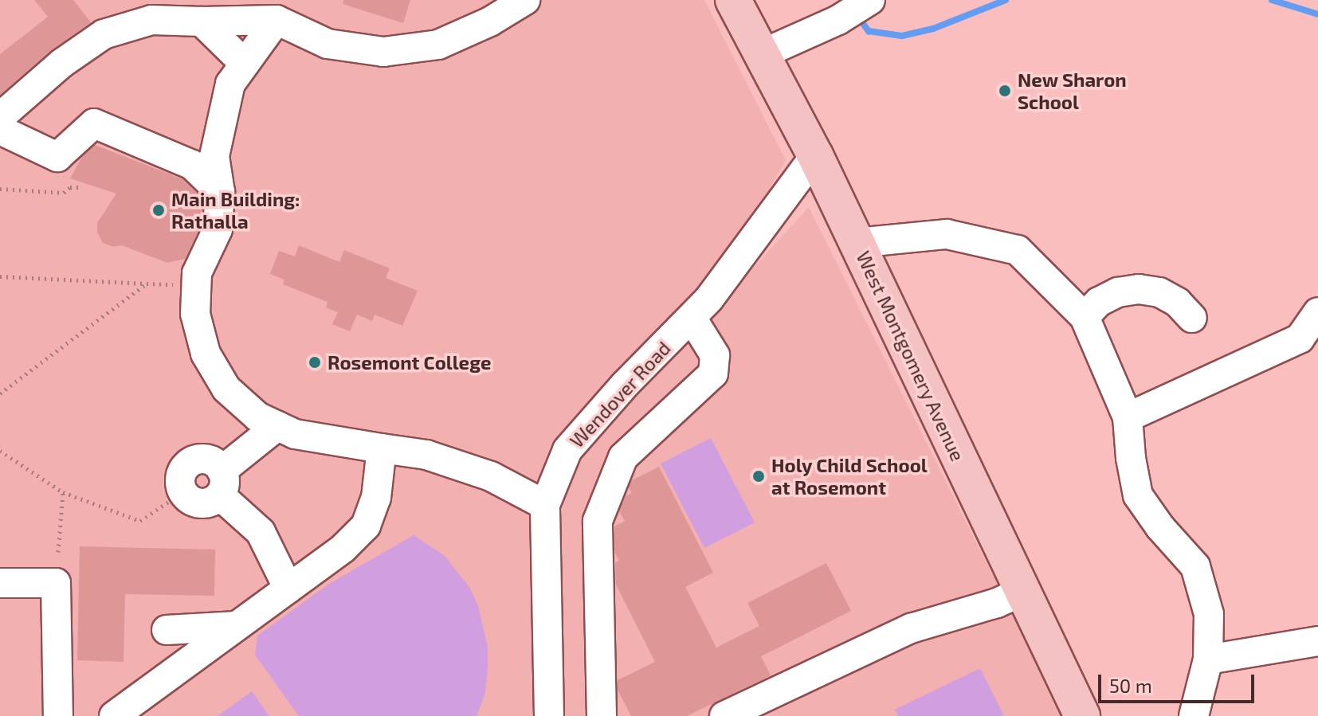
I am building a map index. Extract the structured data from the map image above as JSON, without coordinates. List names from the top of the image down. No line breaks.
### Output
{"streets":{"main road":["West Montgomery Avenue"],"street":["Wendover Road"]},"crossings":[["West Montgomery Avenue","Wendover Road"]],"places":["New Sharon School","Main Building: Rathalla","Rosemont College","Holy Child School at Rosemont"],"scale_bar":"50 m"}
